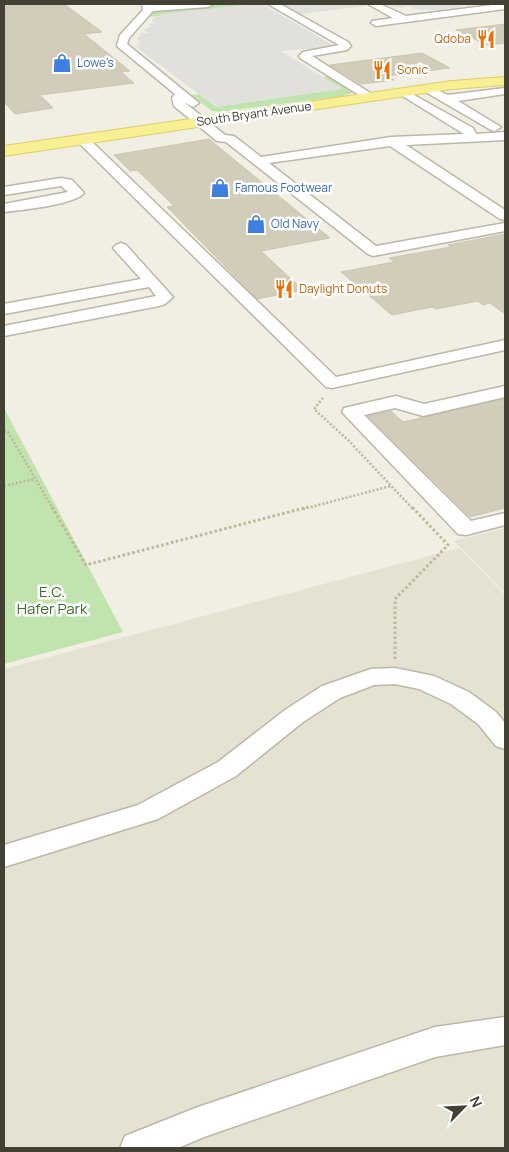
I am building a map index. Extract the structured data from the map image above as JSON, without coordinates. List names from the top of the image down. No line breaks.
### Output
{"streets":{"main road":["South Bryant Avenue"]},"parks":["E.C. Hafer Park"],"places":{"restaurant":["Qdoba","Sonic","Daylight Donuts"],"shop":["Lowe's","Famous Footwear","Old Navy"]},"north":"top right"}
